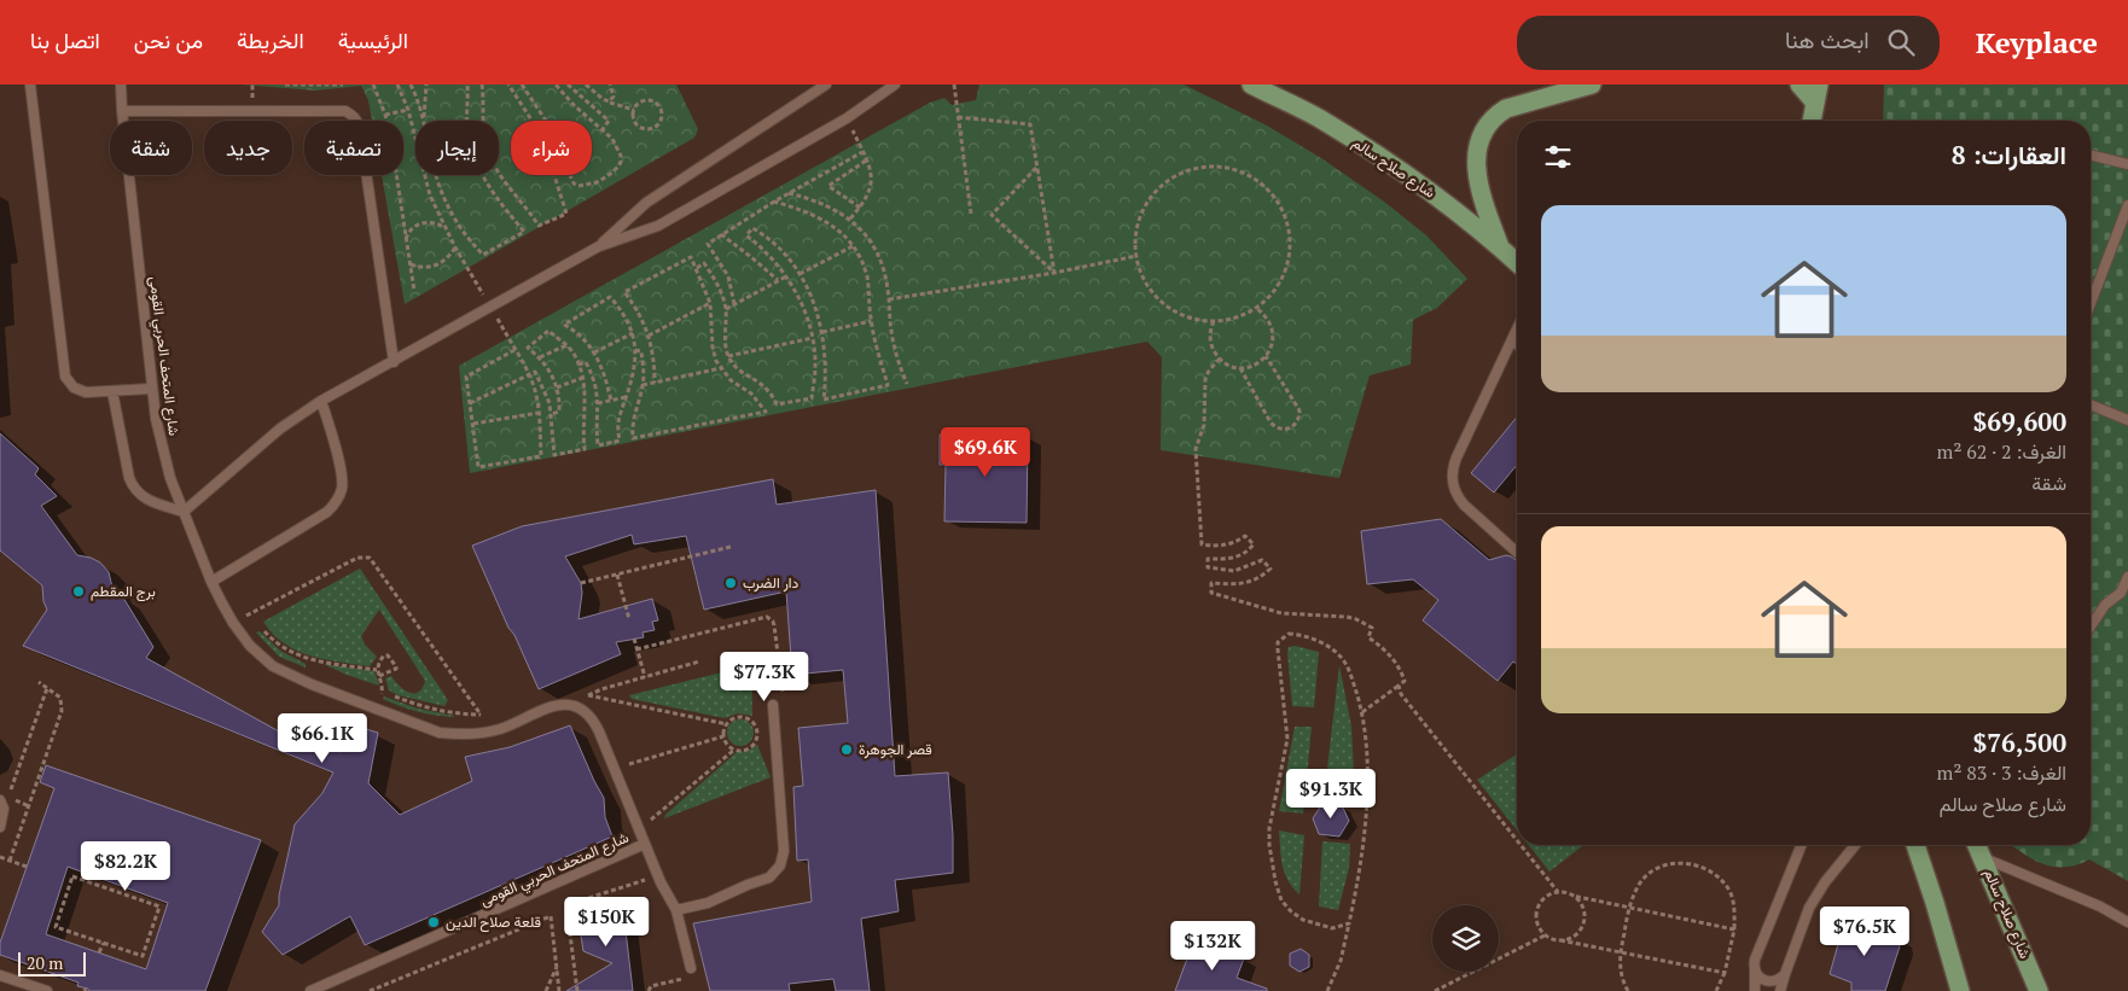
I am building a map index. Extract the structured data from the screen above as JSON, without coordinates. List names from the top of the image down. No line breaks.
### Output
{"streets":{"main road":["شارع صلاح سالم"],"lane":["شارع المتحف الحربي القومى"]},"places":["دار الضرب","برج المقطم","قصر الجوهرة","قلعة صلاح الدين"],"scale_bar":"20 m","page":{"header":"Keyplace","search":"ابحث هنا","nav":["الرئيسية","الخريطة","من نحن","اتصل بنا"],"chip":["شراء","إيجار","تصفية","جديد","شقة"],"heading":"العقارات: 8","list":[{"name":"$69,600","note":"الغرف: 2 · 62 m² · شقة"},{"name":"$76,500","note":"الغرف: 3 · 83 m² · شارع صلاح سالم"}],"price":["$69.6K","$77.3K","$66.1K","$91.3K","$82.2K","$150K","$76.5K","$132K"],"scale":"20 m"}}
